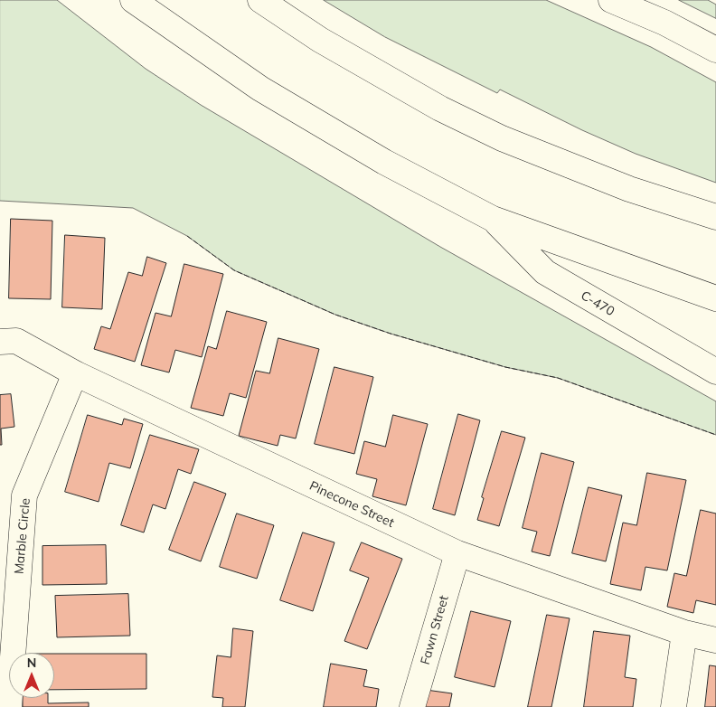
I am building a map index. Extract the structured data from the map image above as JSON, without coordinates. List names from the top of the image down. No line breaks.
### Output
{"streets":{"main road":["C-470","Pinecone Street","Marble Circle","Fawn Street"]},"crossings":[["Pinecone Street","Marble Circle"],["Pinecone Street","Fawn Street"]],"north":"top"}
